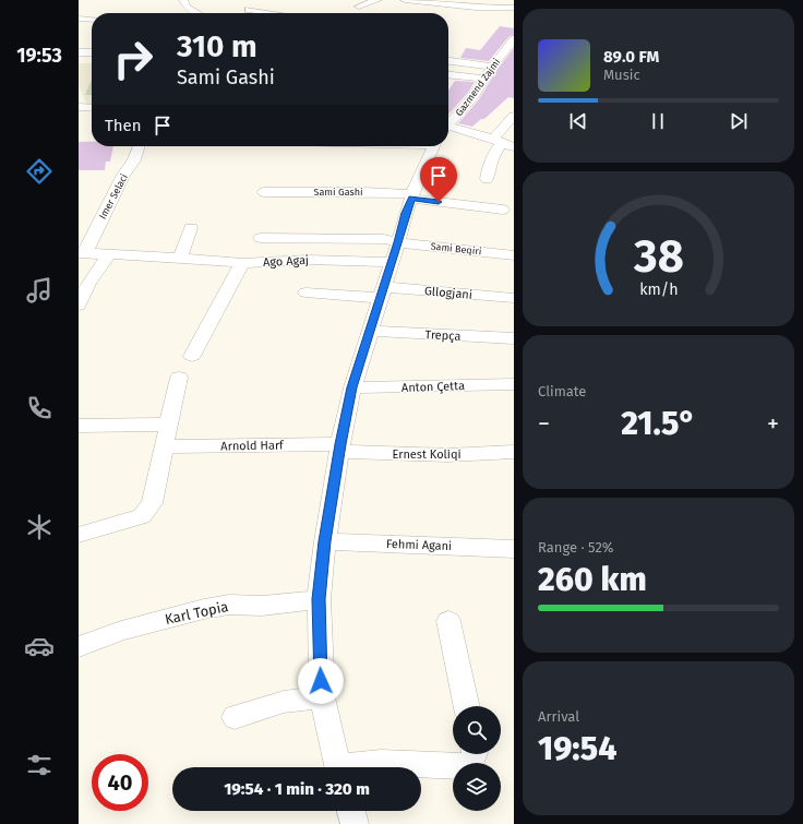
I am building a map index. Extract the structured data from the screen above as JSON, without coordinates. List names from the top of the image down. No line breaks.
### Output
{"streets":{"street":["Gazmend Zajmi","Sami Gashi","Imer Selaci","Sami Beqiri","Ago Agaj","Gllogjani","Trepça","Anton Çetta","Arnold Harf","Ernest Koliqi","Fehmi Agani","Karl Topia"]},"crossings":[["Imer Selaci","Ago Agaj"],["Arnold Harf","Ernest Koliqi"]],"page":{"tabs":"19:53","turn":["310 m","Sami Gashi"],"song":["89.0 FM","Music"],"then":"Then","tile":["Climate",["Range · 52%","260 km"],["Arrival","19:54"]],"heat":["−","21.5°","+"],"limit":"40","trip":"19:54 · 1 min · 320 m","gauge":["38","km/h"]}}
